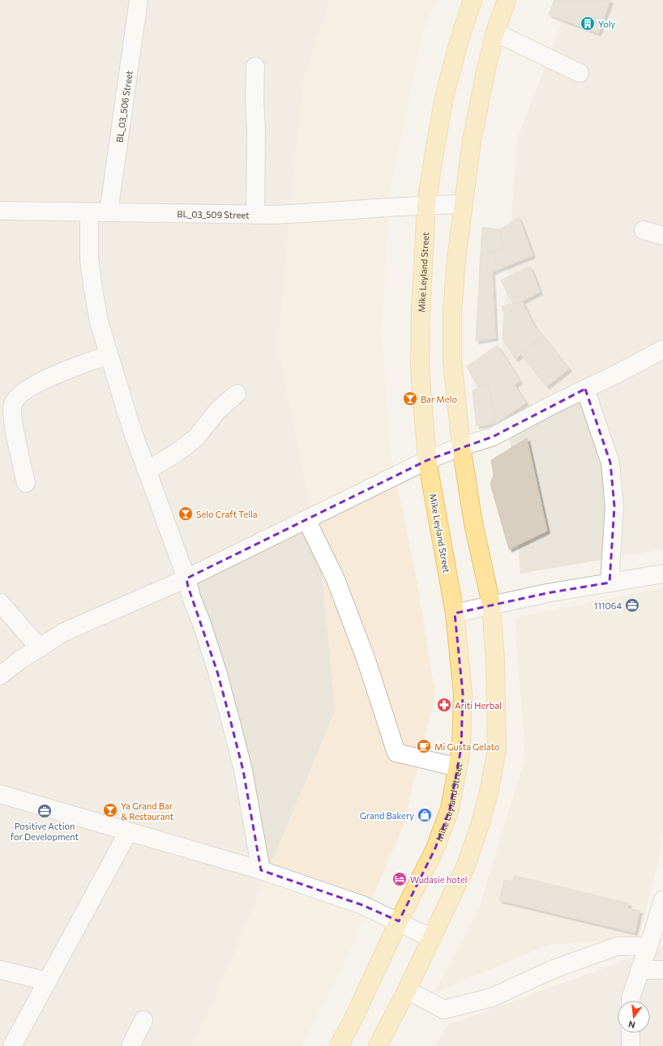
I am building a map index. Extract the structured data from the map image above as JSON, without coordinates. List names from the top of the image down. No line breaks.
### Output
{"streets":{"main road":["Mike Leyland Street"],"street":["BL_03_506 Street","BL_03_509 Street"]},"crossings":[["BL_03_506 Street","BL_03_509 Street"],["BL_03_509 Street","Mike Leyland Street"]],"places":{"building":["Yoly"],"bar":["Bar Melo","Selo Craft Tella","Ya Grand Bar & Restaurant"],"office":["111064","Positive Action for Development"],"pharmacy":["Ariti Herbal"],"cafe":["Mi Gusta Gelato"],"shop":["Grand Bakery"],"hotel":["Wudasie hotel"]},"north":"bottom"}
